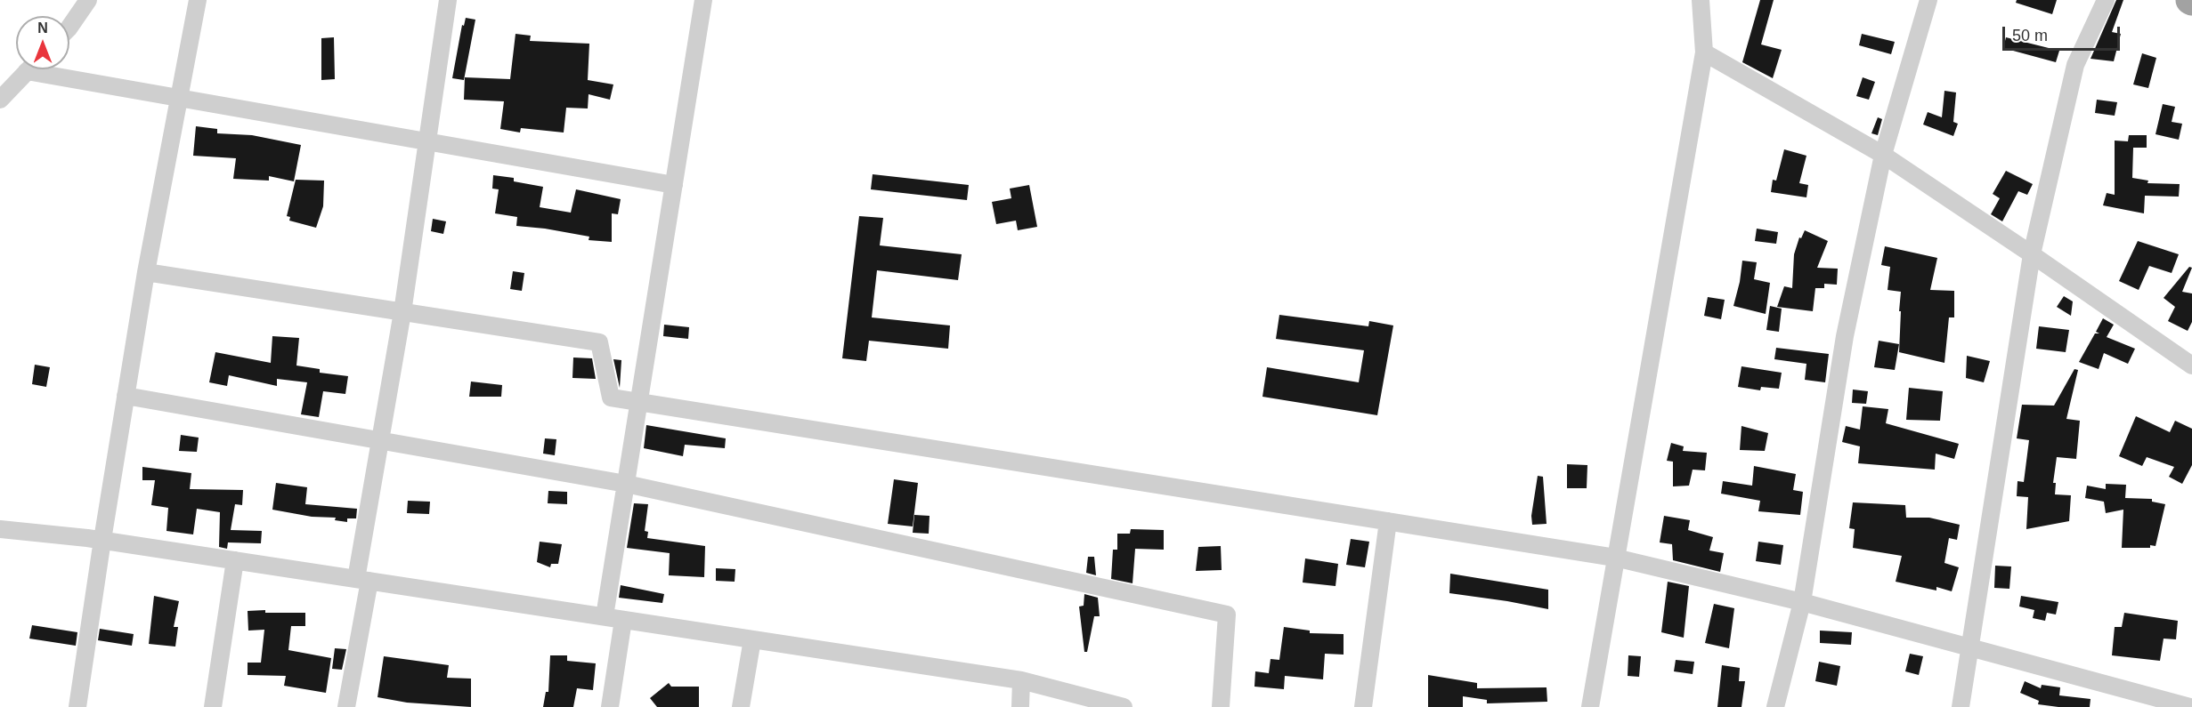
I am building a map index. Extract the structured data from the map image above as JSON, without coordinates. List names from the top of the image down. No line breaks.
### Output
{"scale_bar":"50 m","north":"top"}
